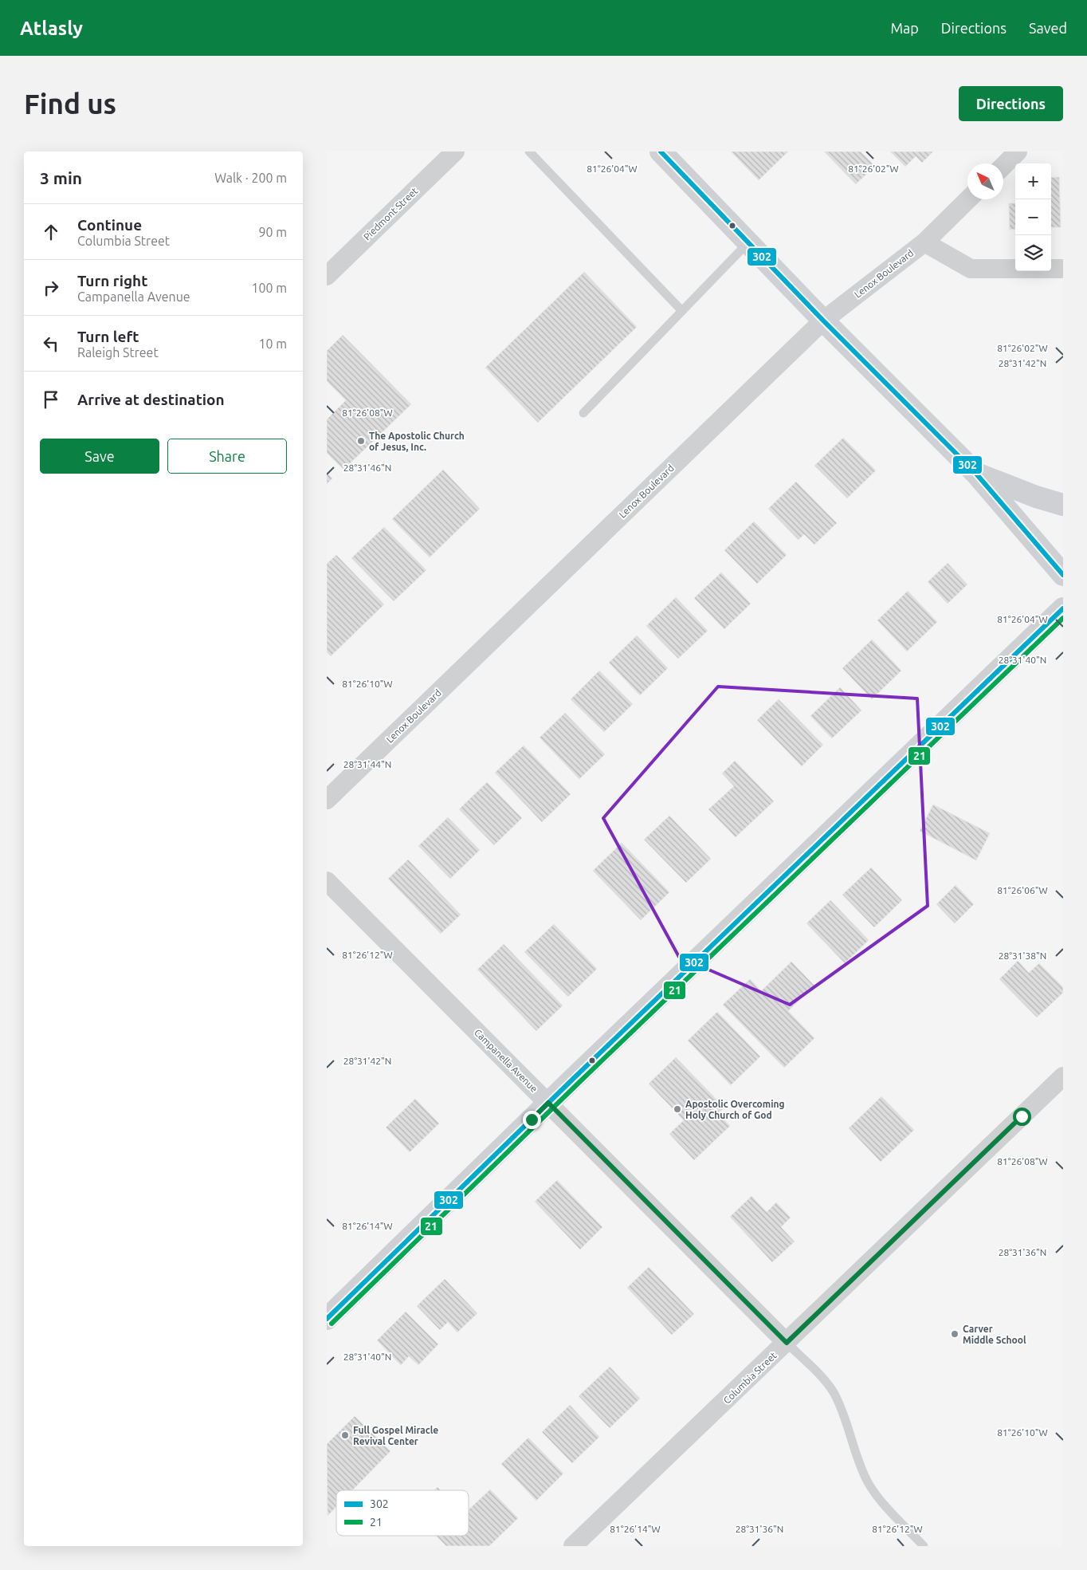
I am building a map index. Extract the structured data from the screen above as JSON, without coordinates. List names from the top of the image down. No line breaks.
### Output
{"streets":{"street":["Piedmont Street","Lenox Boulevard","Campanella Avenue","Columbia Street"]},"crossings":[["Campanella Avenue","Columbia Street"]],"places":["The Apostolic Church of Jesus, Inc.","Apostolic Overcoming Holy Church of God","Carver Middle School","Full Gospel Miracle Revival Center"],"lines":["transit line 302","transit line 21"],"legend":["302","21"],"north":"top left","page":{"header":"Atlasly","nav":["Map","Directions","Saved"],"buttons":["Directions",["Save","Share"]],"title":"Find us","heading":["3 min","Walk · 200 m"],"map_buttons":["+","−"],"list":[["Continue","Columbia Street","90 m"],["Turn right","Campanella Avenue","100 m"],["Turn left","Raleigh Street","10 m"],"Arrive at destination"]},"coordinates":["81°26'04\"W","81°26'02\"W","28°31'42\"N","81°26'08\"W","28°31'46\"N","28°31'40\"N","81°26'10\"W","28°31'44\"N","81°26'06\"W","81°26'12\"W","28°31'38\"N","81°26'14\"W","28°31'36\"N"]}
